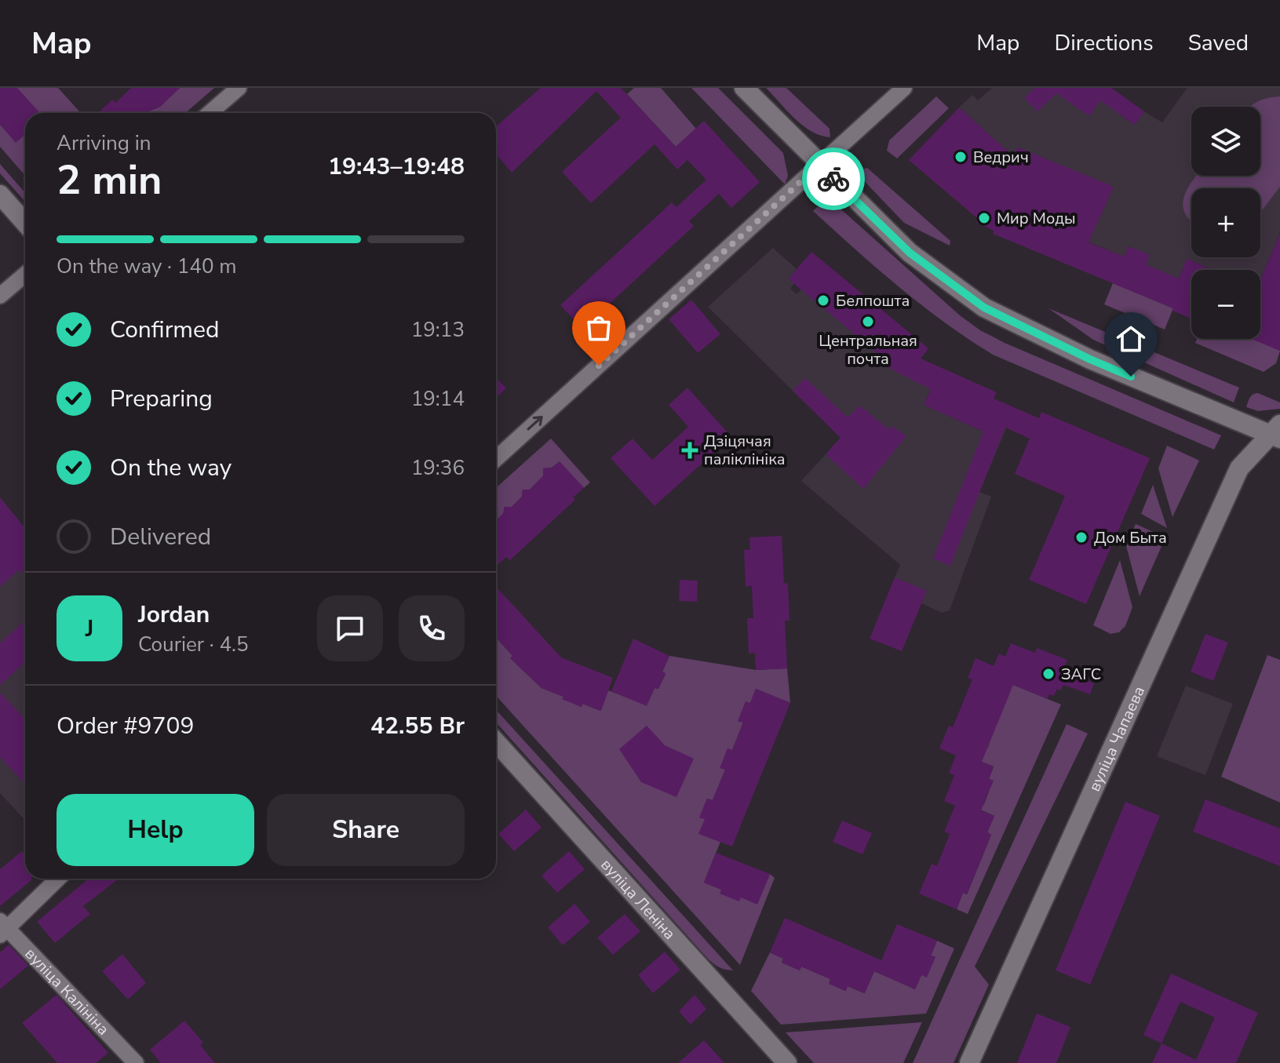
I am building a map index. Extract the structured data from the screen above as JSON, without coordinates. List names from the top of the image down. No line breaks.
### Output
{"streets":{"street":["вуліца Чапаева","вуліца Леніна","вуліца Калініна"]},"places":{"other":["Ведрич","Мир Моды","Белпошта","Центральная почта","Дом Быта","ЗАГС"],"health":["Дзіцячая паліклініка"]},"page":{"header":"Map","nav":["Map","Directions","Saved"],"map_buttons":["+","−"],"heading":["2 min","Arriving in","19:43–19:48"],"panel":["Jordan","Courier · 4.5","Order #9709","42.55 Br"],"bar":"On the way · 140 m","list":[["Confirmed","19:13"],["Preparing","19:14"],["On the way","19:36"],"Delivered"],"round":"J","buttons":["Help","Share"]}}
